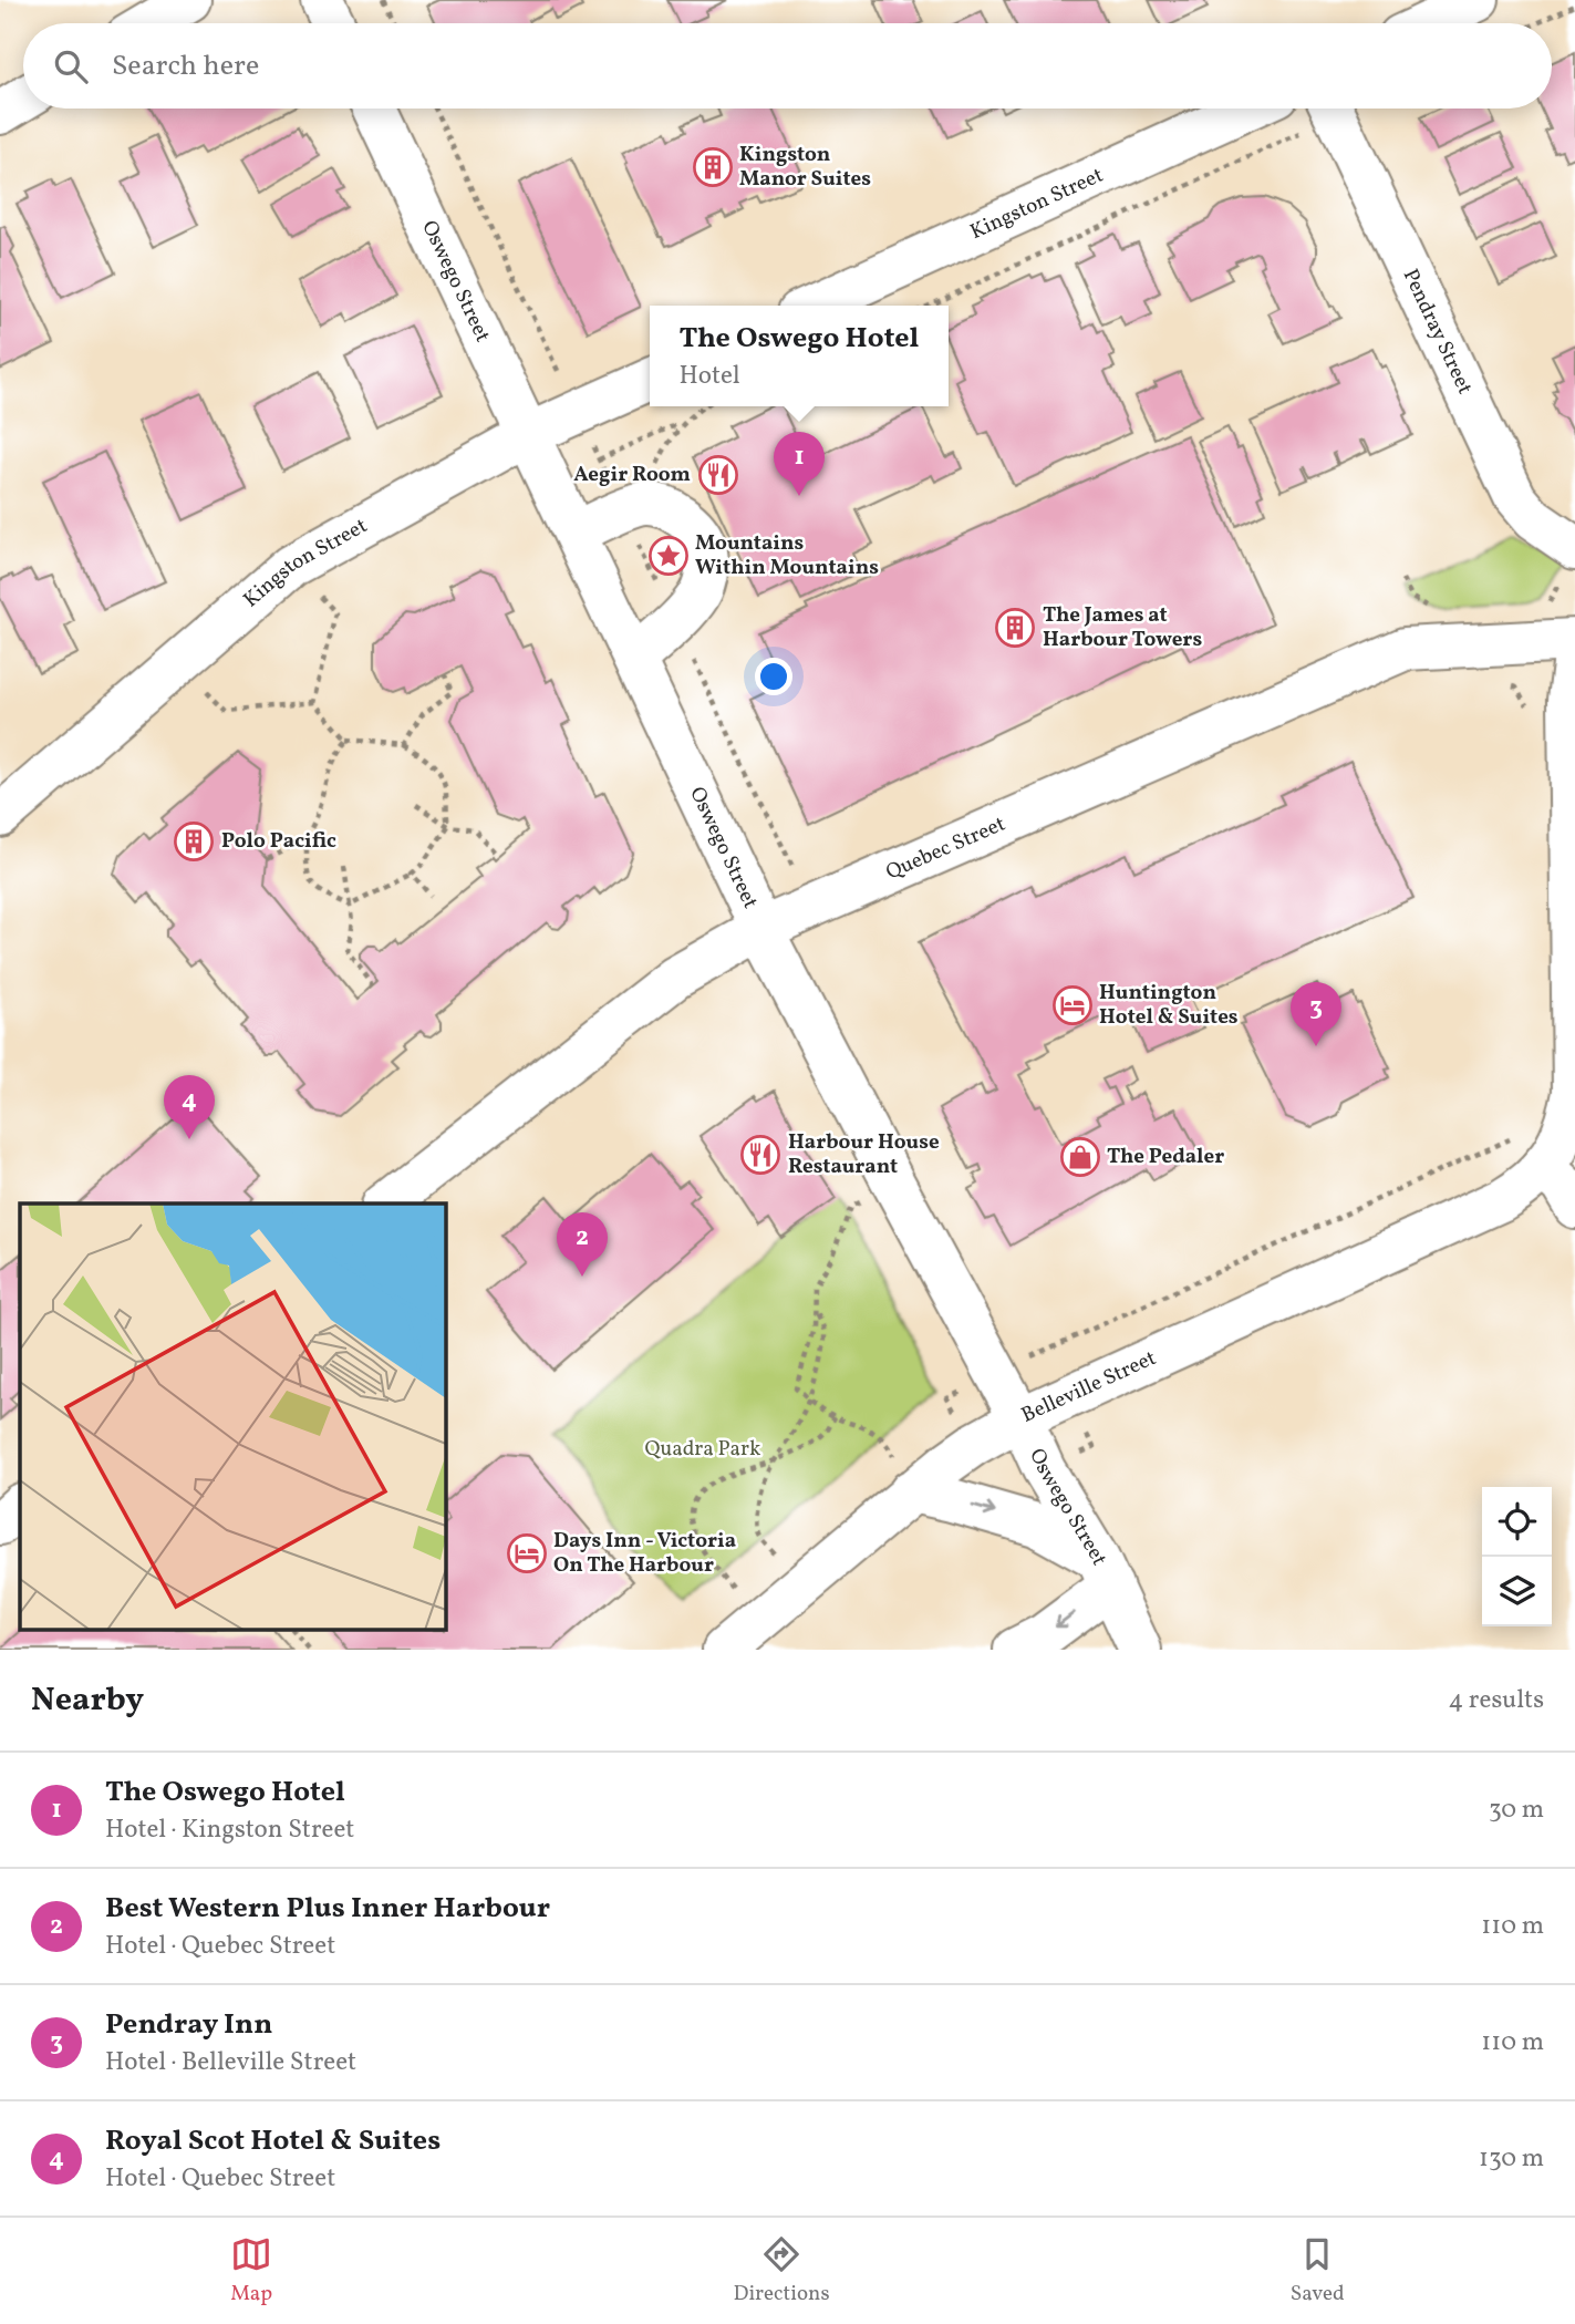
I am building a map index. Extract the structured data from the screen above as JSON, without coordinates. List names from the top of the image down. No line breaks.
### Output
{"streets":{"street":["Kingston Street","Oswego Street","Pendray Street","Quebec Street","Belleville Street"]},"crossings":[["Kingston Street","Oswego Street"],["Oswego Street","Quebec Street"],["Oswego Street","Belleville Street"]],"parks":["Quadra Park"],"places":{"building":["Kingston Manor Suites","The James at Harbour Towers","Polo Pacific"],"restaurant":["Aegir Room","Harbour House Restaurant"],"place":["Mountains Within Mountains"],"hotel":["Huntington Hotel & Suites","Days Inn - Victoria On The Harbour"],"shop":["The Pedaler"]},"page":{"search":"Search here","popup":["The Oswego Hotel","Hotel"],"pins":["1","3","4","2"],"heading":["Nearby","4 results"],"list":[{"mark":"1","name":"The Oswego Hotel","note":"Hotel · Kingston Street","value":"30 m"},{"mark":"2","name":"Best Western Plus Inner Harbour","note":"Hotel · Quebec Street","value":"110 m"},{"mark":"3","name":"Pendray Inn","note":"Hotel · Belleville Street","value":"110 m"},{"mark":"4","name":"Royal Scot Hotel & Suites","note":"Hotel · Quebec Street","value":"130 m"}],"nav":["Map","Directions","Saved"]}}
